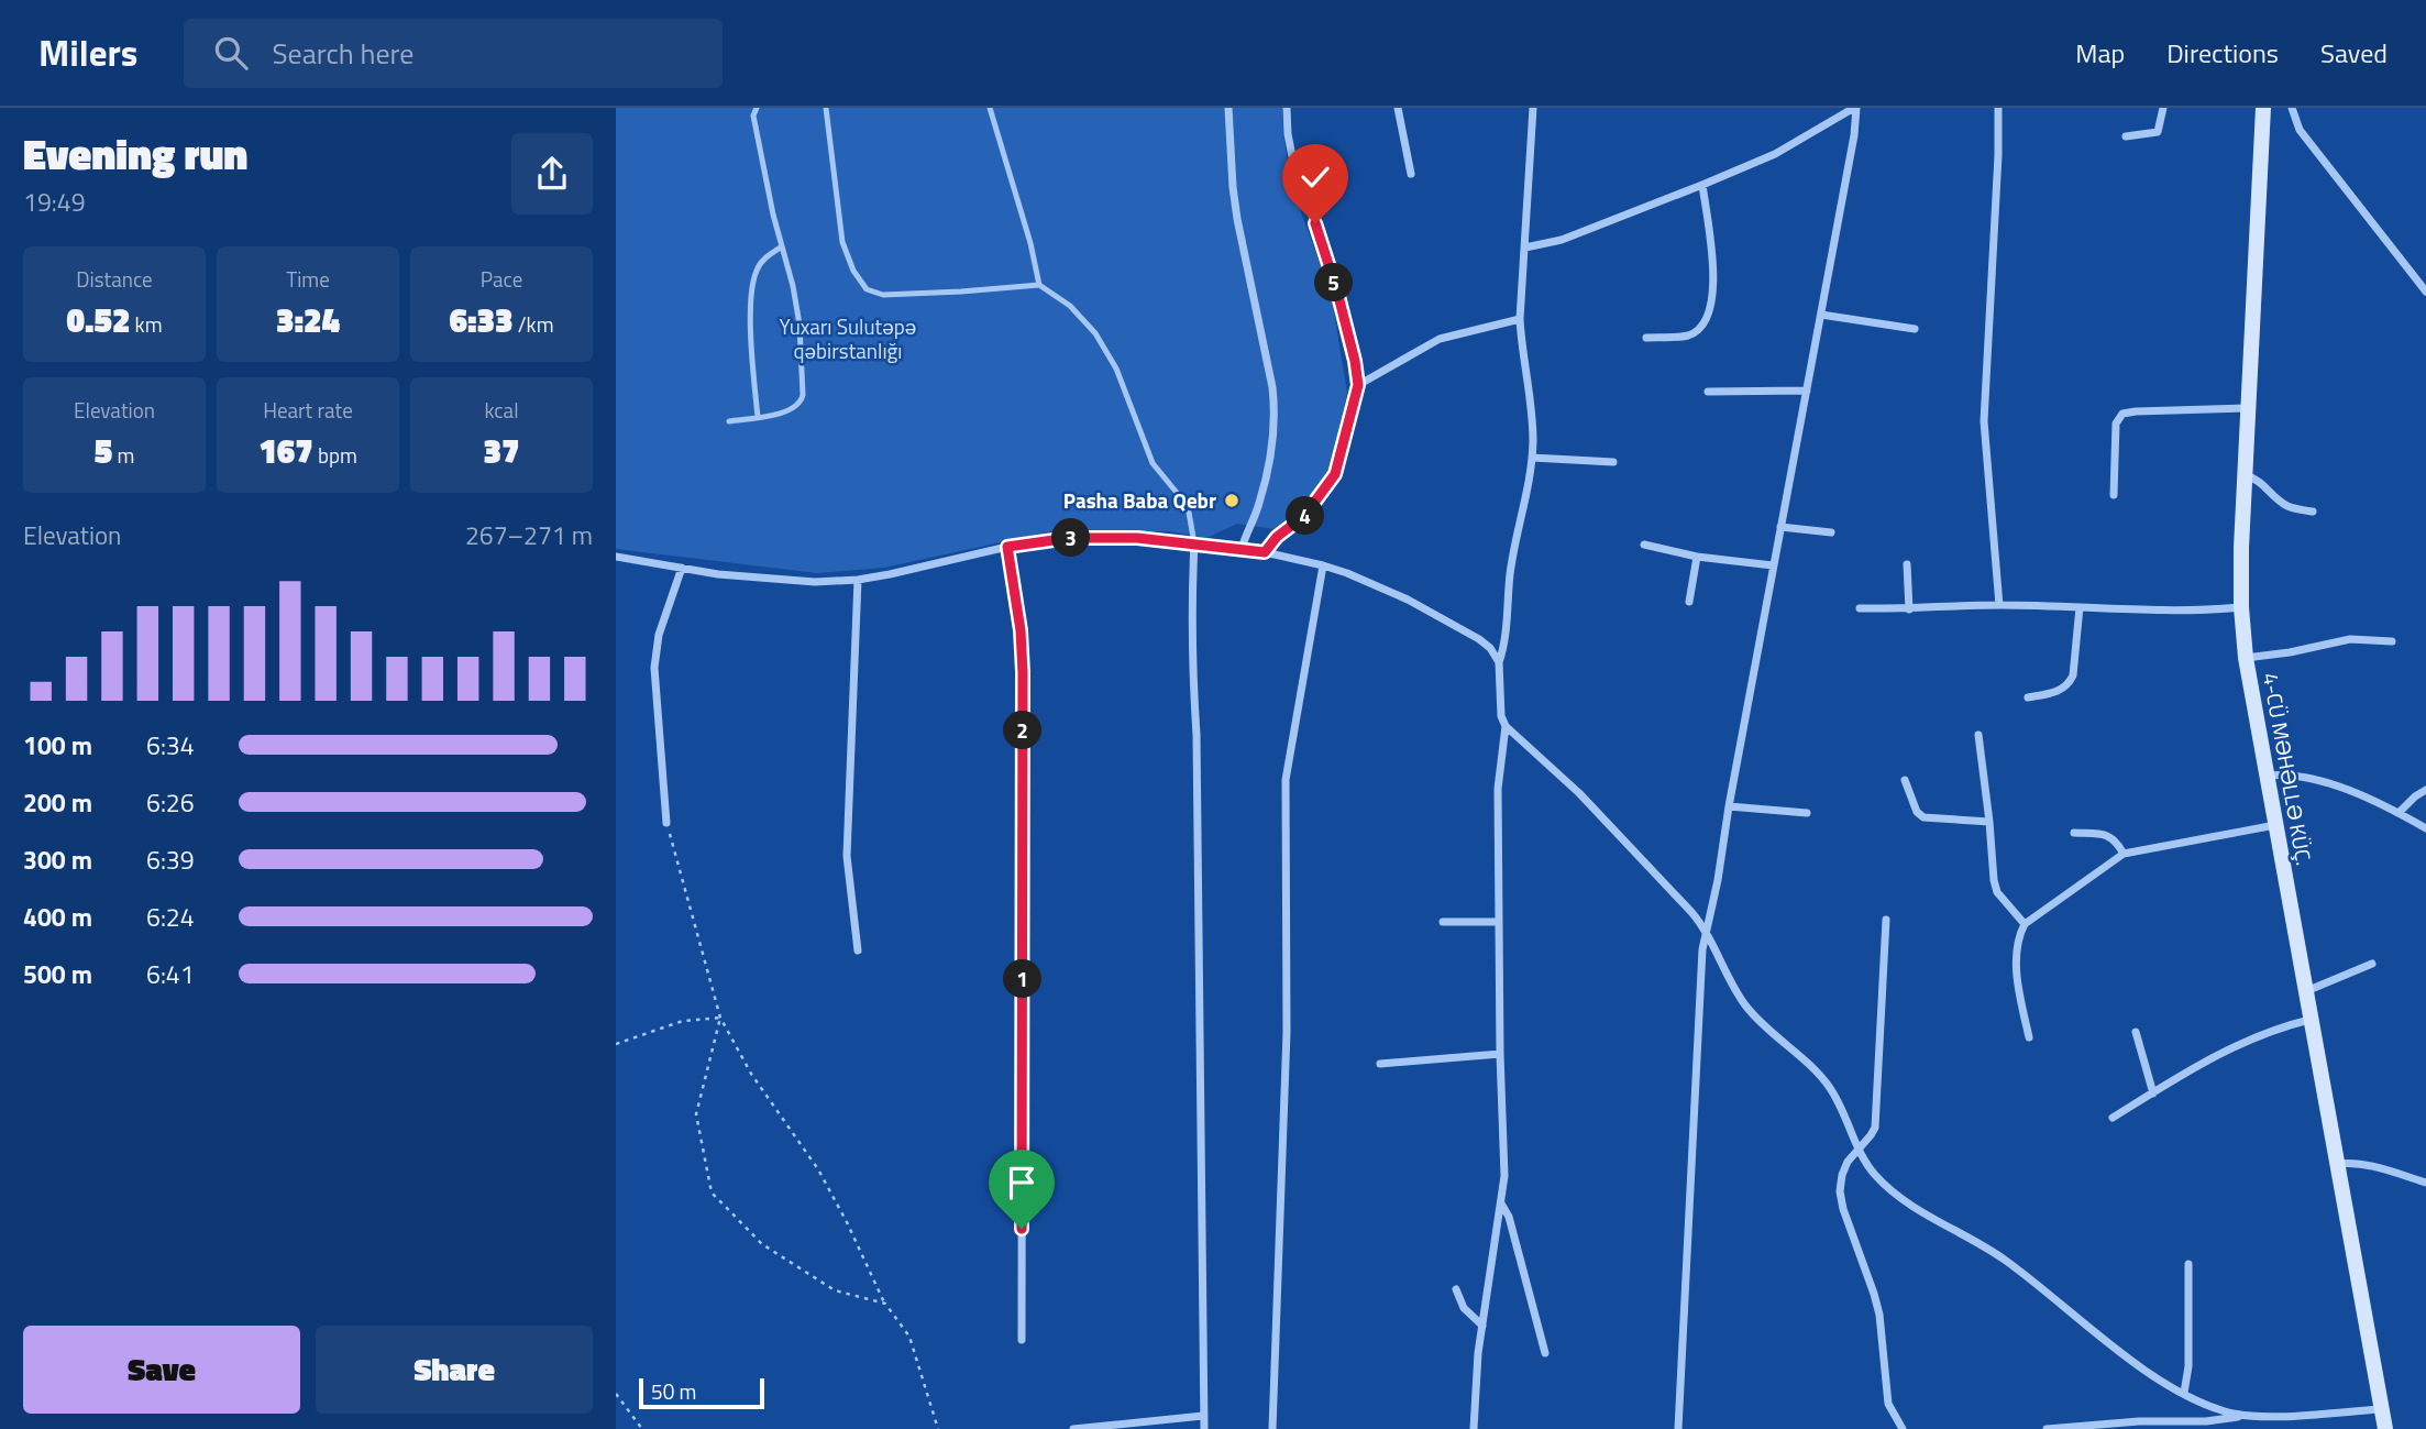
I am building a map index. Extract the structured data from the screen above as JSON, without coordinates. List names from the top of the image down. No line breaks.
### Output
{"streets":{"street":["4-CÜ MƏHƏLLƏ KÜÇ."]},"parks":["Yuxarı Sulutəpə qəbirstanlığı"],"places":["Pasha Baba Qebr"],"scale_bar":"50 m","page":{"header":"Milers","search":"Search here","nav":["Map","Directions","Saved"],"heading":["Evening run","19:49"],"stats":[["Distance","0.52 km"],["Time","3:24"],["Pace","6:33 /km"],["Elevation","5 m"],["Heart rate","167 bpm"],["kcal","37"]],"pins":["5","4","3","2","1"],"chart":["Elevation","267–271 m"],"list":[{"name":"100 m","note":"6:34"},{"name":"200 m","note":"6:26"},{"name":"300 m","note":"6:39"},{"name":"400 m","note":"6:24"},{"name":"500 m","note":"6:41"}],"buttons":["Save","Share"],"scale":"50 m"}}
